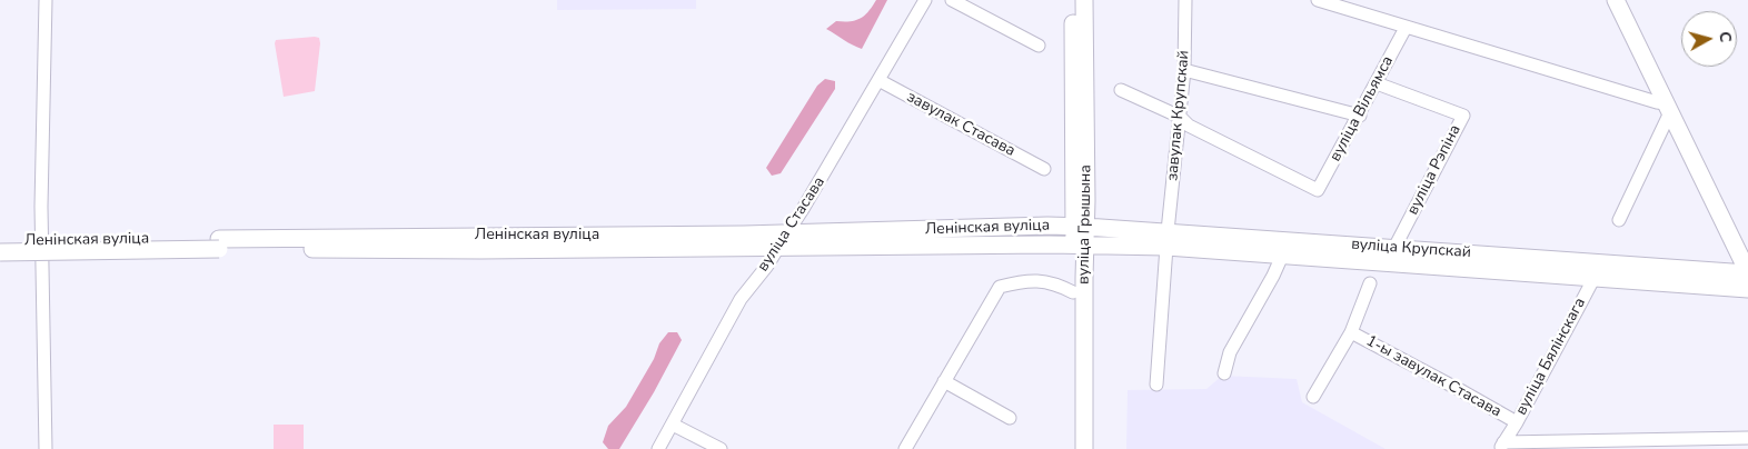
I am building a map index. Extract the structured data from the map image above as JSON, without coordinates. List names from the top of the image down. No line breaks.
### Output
{"streets":{"main road":["вуліца Грышына","Ленінская вуліца","вуліца Крупскай"],"street":["вуліца Вільямса","завулак Крупскай","завулак Стасава","вуліца Рэпіна","вуліца Стасава","вуліца Бялінскага","1-ы завулак Стасава"]},"crossings":[["вуліца Вільямса","завулак Крупскай"],["вуліца Вільямса","вуліца Рэпіна"],["завулак Крупскай","вуліца Крупскай"],["завулак Стасава","вуліца Стасава"],["вуліца Рэпіна","вуліца Крупскай"],["вуліца Стасава","Ленінская вуліца"],["вуліца Грышына","Ленінская вуліца"],["вуліца Грышына","вуліца Крупскай"],["Ленінская вуліца","вуліца Крупскай"],["вуліца Крупскай","вуліца Бялінскага"],["вуліца Бялінскага","1-ы завулак Стасава"]],"north":"right"}
